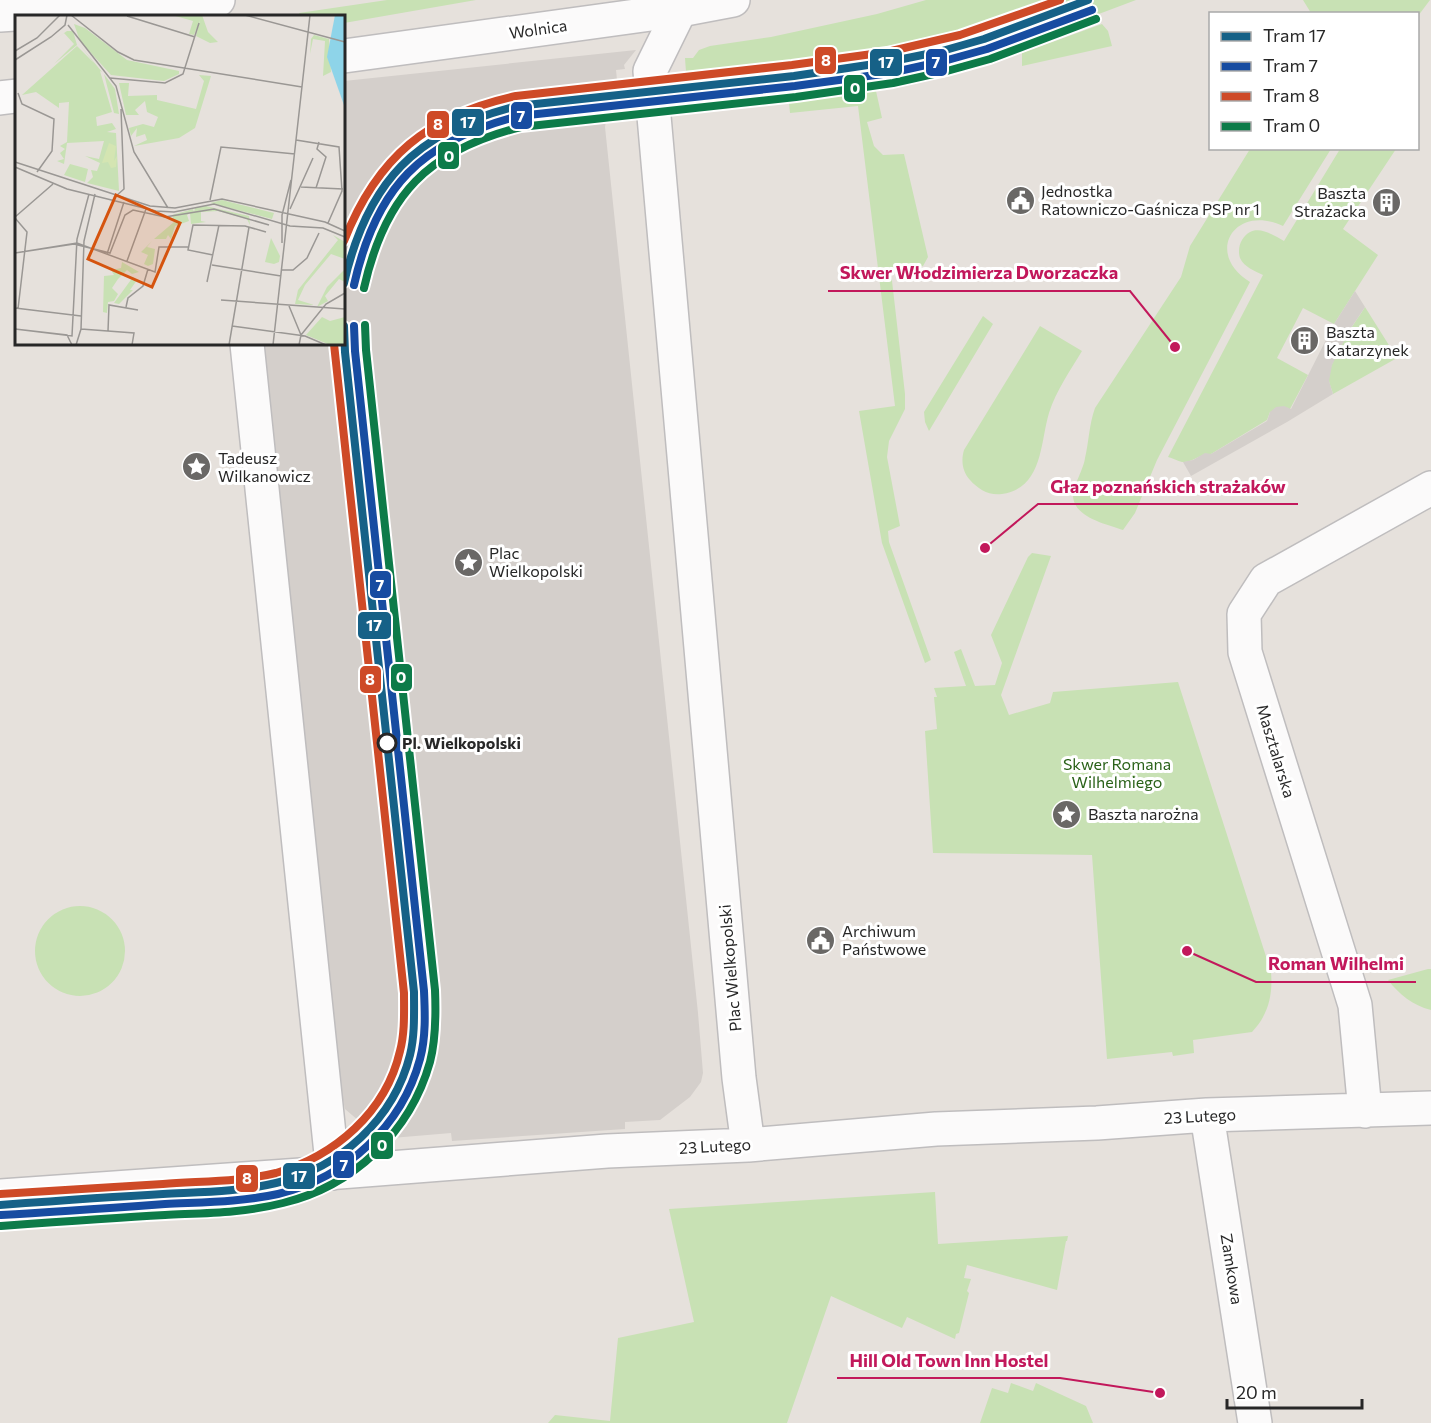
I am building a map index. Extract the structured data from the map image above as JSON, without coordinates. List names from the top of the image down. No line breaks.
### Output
{"streets":{"street":["Wolnica","Masztalarska","Plac Wielkopolski","23 Lutego","Zamkowa"]},"crossings":[["Wolnica","Plac Wielkopolski"],["Masztalarska","23 Lutego"],["Plac Wielkopolski","23 Lutego"],["23 Lutego","Zamkowa"]],"parks":["Skwer Romana Wilhelmiego"],"places":{"public building":["Jednostka Ratowniczo-Gaśnicza PSP nr 1","Archiwum Państwowe"],"building":["Baszta Strażacka","Baszta Katarzynek"],"other":["Skwer Włodzimierza Dworzaczka","Głaz poznańskich strażaków","Pl. Wielkopolski","Roman Wilhelmi","Hill Old Town Inn Hostel"],"place":["Tadeusz Wilkanowicz","Plac Wielkopolski","Baszta narożna"]},"lines":["tram line 17","tram line 8","tram line 7","tram line 0"],"legend":["Tram 17","Tram 7","Tram 8","Tram 0"],"scale_bar":"20 m"}
